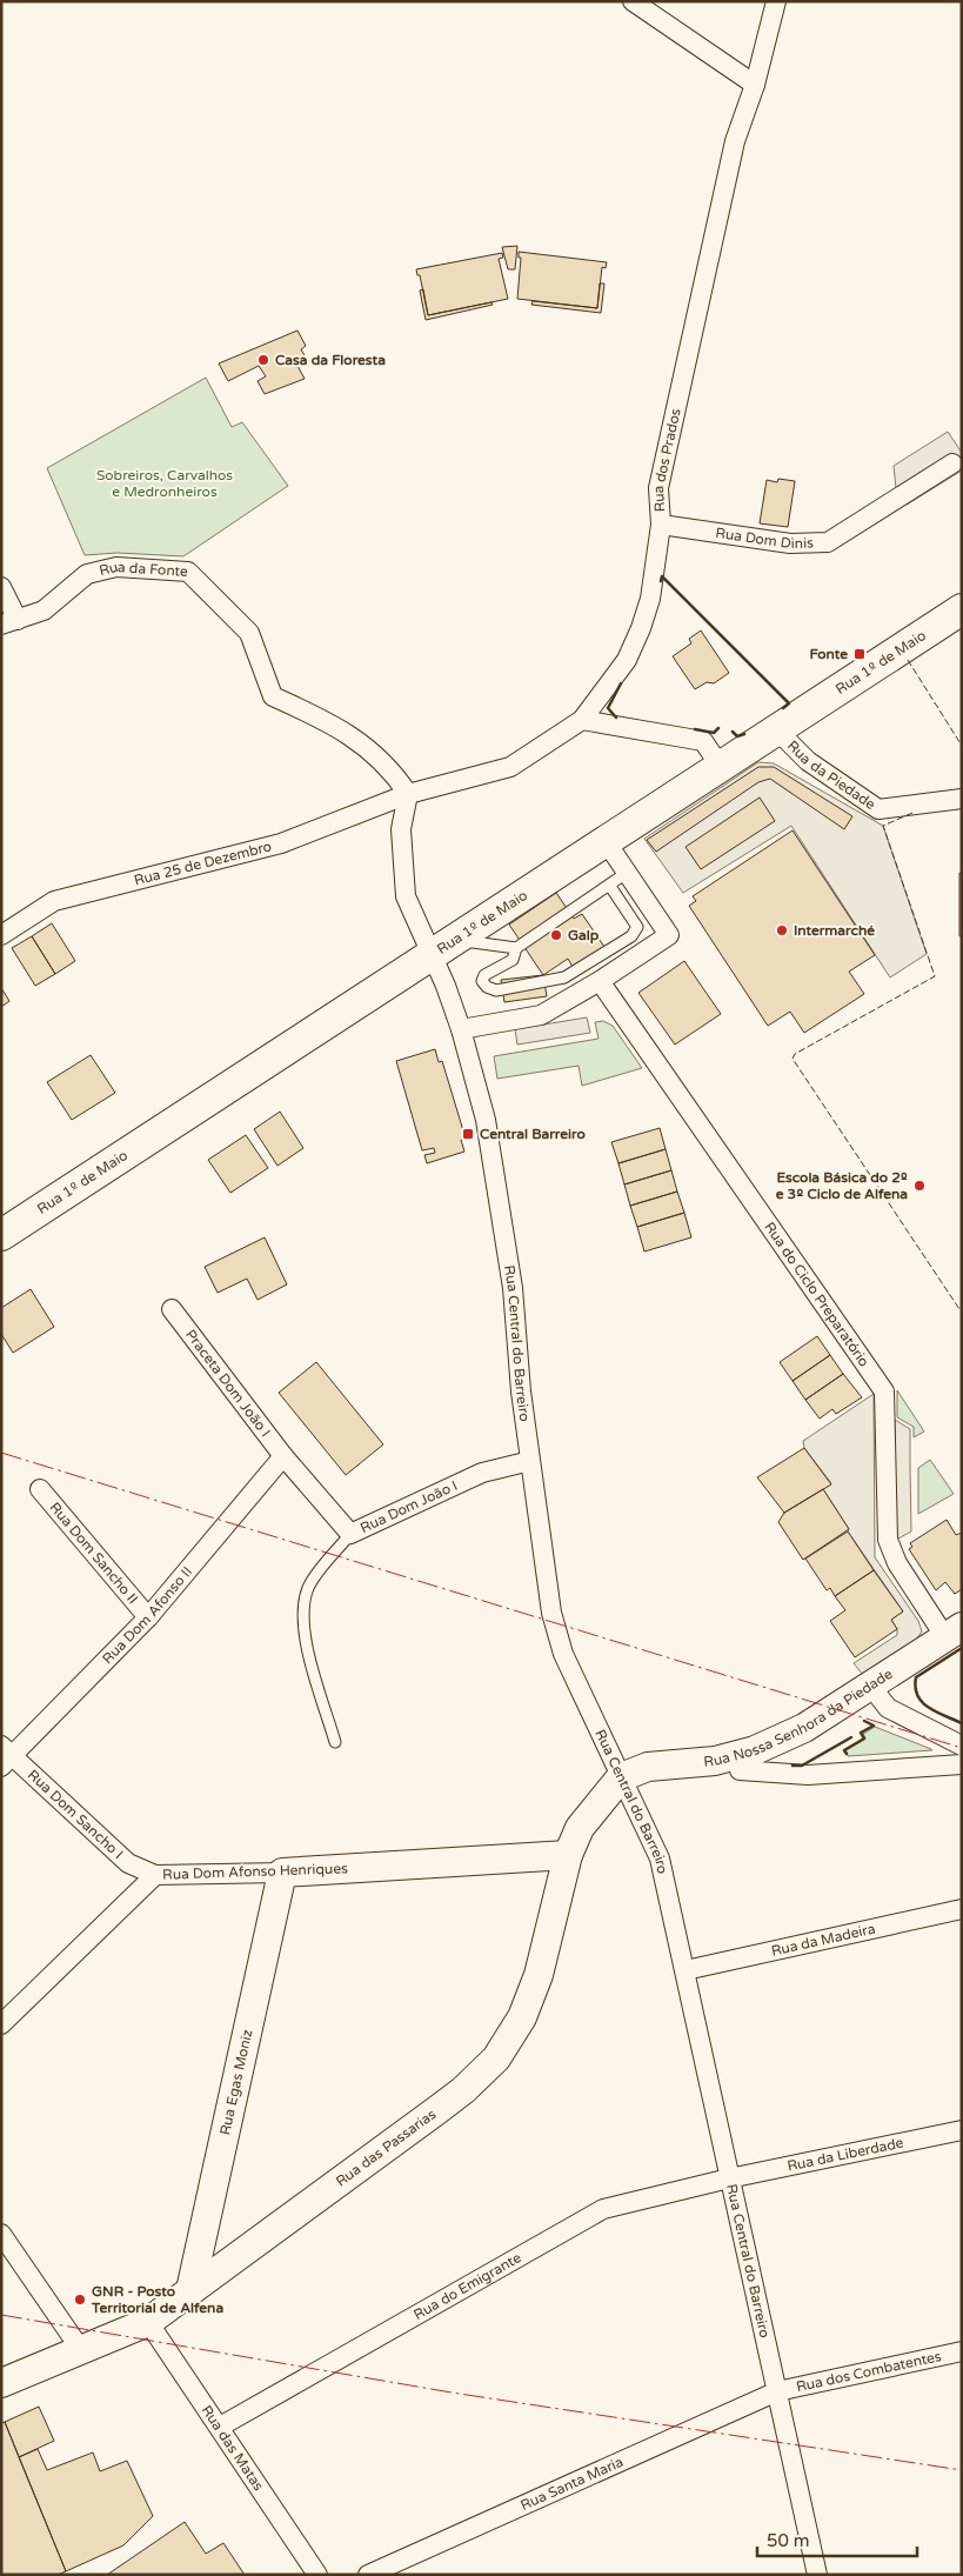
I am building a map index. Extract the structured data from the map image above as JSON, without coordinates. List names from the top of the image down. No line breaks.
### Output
{"streets":{"main road":["Rua 1º de Maio"],"street":["Rua dos Prados","Rua Dom Dinis","Rua da Fonte","Rua da Piedade","Rua 25 de Dezembro","Rua do Ciclo Preparatório","Rua Central do Barreiro","Praceta Dom João I","Rua Dom João I","Rua Dom Sancho II","Rua Dom Afonso II","Rua Nossa Senhora da Piedade","Rua Dom Sancho I","Rua Dom Afonso Henriques","Rua da Madeira","Rua Egas Moniz","Rua das Passarias","Rua da Liberdade","Rua do Emigrante","Rua dos Combatentes","Rua das Matas","Rua Santa Maria"]},"crossings":[["Rua dos Prados","Rua Dom Dinis"],["Rua dos Prados","Rua da Fonte"],["Rua dos Prados","Rua 25 de Dezembro"],["Rua dos Prados","Rua Central do Barreiro"],["Rua da Fonte","Rua 25 de Dezembro"],["Rua da Fonte","Rua Central do Barreiro"],["Rua 1º de Maio","Rua da Piedade"],["Rua 1º de Maio","Rua Central do Barreiro"],["Rua 25 de Dezembro","Rua Central do Barreiro"],["Rua do Ciclo Preparatório","Rua Nossa Senhora da Piedade"],["Rua Central do Barreiro","Rua Dom João I"],["Rua Central do Barreiro","Rua Nossa Senhora da Piedade"],["Rua Central do Barreiro","Rua da Madeira"],["Rua Central do Barreiro","Rua das Passarias"],["Rua Central do Barreiro","Rua da Liberdade"],["Rua Central do Barreiro","Rua do Emigrante"],["Rua Central do Barreiro","Rua dos Combatentes"],["Rua Central do Barreiro","Rua Santa Maria"],["Praceta Dom João I","Rua Dom João I"],["Praceta Dom João I","Rua Dom Afonso II"],["Rua Dom João I","Rua Dom Afonso II"],["Rua Dom Sancho II","Rua Dom Afonso II"],["Rua Dom Afonso II","Rua Dom Sancho I"],["Rua Nossa Senhora da Piedade","Rua das Passarias"],["Rua Dom Sancho I","Rua Dom Afonso Henriques"],["Rua Dom Afonso Henriques","Rua Egas Moniz"],["Rua Dom Afonso Henriques","Rua das Passarias"],["Rua Egas Moniz","Rua das Passarias"],["Rua das Passarias","Rua das Matas"],["Rua da Liberdade","Rua do Emigrante"],["Rua do Emigrante","Rua das Matas"],["Rua dos Combatentes","Rua Santa Maria"]],"parks":["Sobreiros, Carvalhos e Medronheiros"],"places":{"other":["Casa da Floresta","Intermarché","Galp","Escola Básica do 2º e 3º Ciclo de Alfena","GNR - Posto Territorial de Alfena"],"transit":["Fonte","Central Barreiro"]},"scale_bar":"50 m"}
